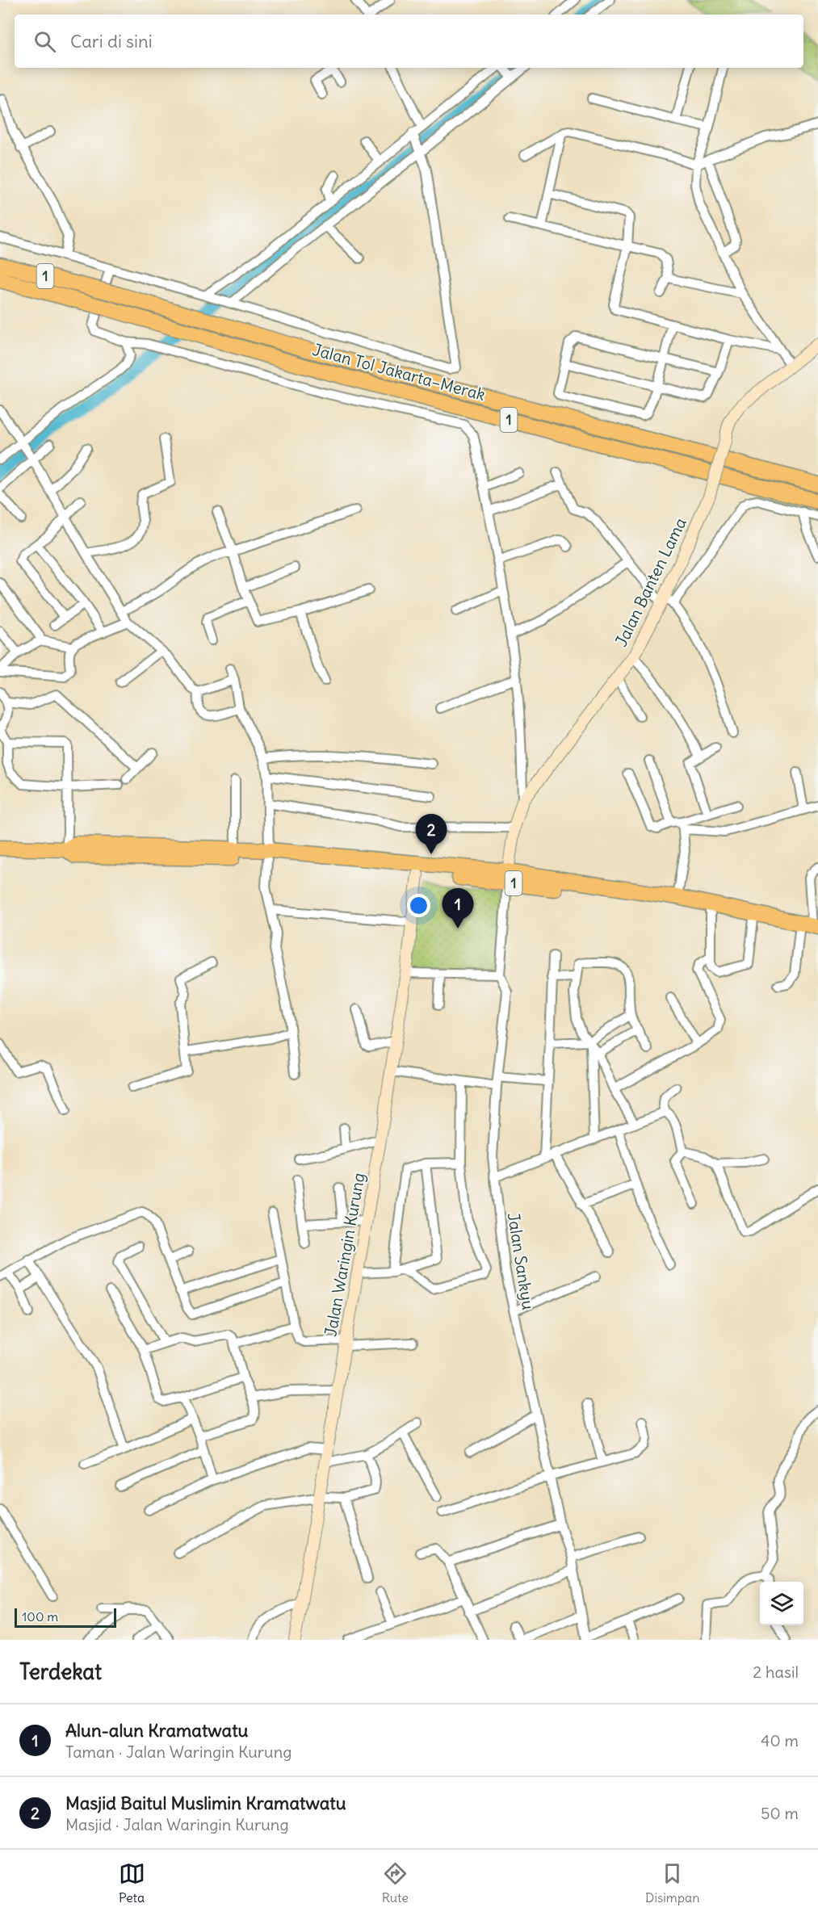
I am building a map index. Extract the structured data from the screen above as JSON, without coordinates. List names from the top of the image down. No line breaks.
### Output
{"streets":{"highway":["1","Jalan Tol Jakarta–Merak"],"street":["Jalan Banten Lama","Jalan Waringin Kurung","Jalan Sankyu"]},"crossings":[["1","Jalan Banten Lama"],["1","Jalan Waringin Kurung"],["1","Jalan Sankyu"],["Jalan Banten Lama","Jalan Sankyu"]],"scale_bar":"100 m","page":{"search":"Cari di sini","pins":["2","1"],"scale":"100 m","heading":["Terdekat","2 hasil"],"list":[{"mark":"1","name":"Alun-alun Kramatwatu","note":"Taman · Jalan Waringin Kurung","value":"40 m"},{"mark":"2","name":"Masjid Baitul Muslimin Kramatwatu","note":"Masjid · Jalan Waringin Kurung","value":"50 m"}],"nav":["Peta","Rute","Disimpan"]}}
